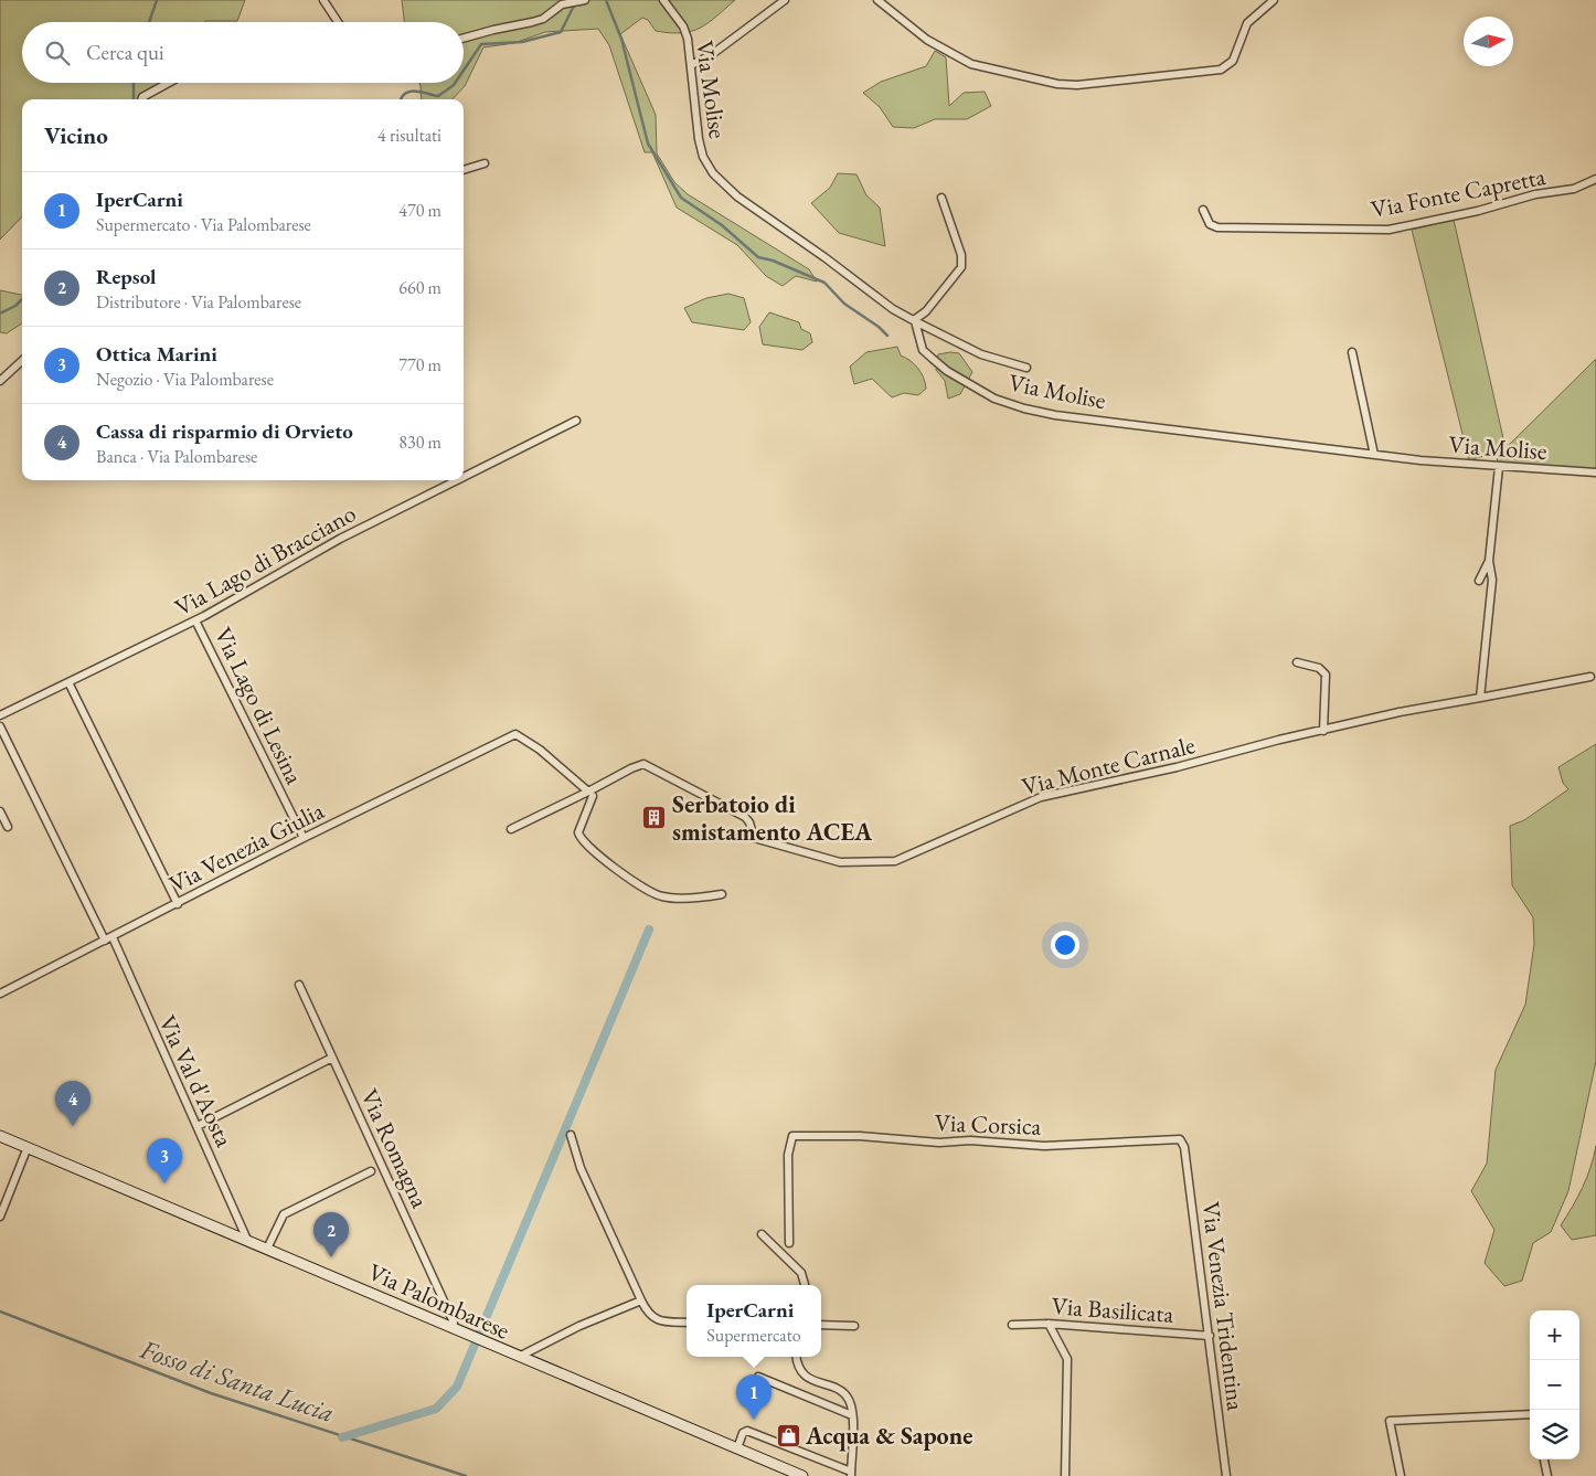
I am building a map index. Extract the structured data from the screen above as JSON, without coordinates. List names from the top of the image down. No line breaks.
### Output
{"streets":{"main road":["Via Palombarese"],"street":["Via Molise","Via Fonte Capretta","Via Lago di Bracciano","Via Lago di Lesina","Via Monte Carnale","Via Venezia Giulia","Via Val d'Aosta","Via Corsica","Via Romagna","Via Venezia Tridentina","Via Basilicata"]},"crossings":[["Via Lago di Bracciano","Via Lago di Lesina"],["Via Lago di Lesina","Via Venezia Giulia"],["Via Monte Carnale","Via Venezia Giulia"],["Via Venezia Giulia","Via Val d'Aosta"],["Via Val d'Aosta","Via Palombarese"],["Via Corsica","Via Venezia Tridentina"],["Via Romagna","Via Palombarese"],["Via Venezia Tridentina","Via Basilicata"]],"water":["Fosso di Santa Lucia"],"places":{"building":["Serbatoio di smistamento ACEA"],"shop":["Acqua & Sapone"]},"north":"right","page":{"search":"Cerca qui","heading":["Vicino","4 risultati"],"list":[{"mark":"1","name":"IperCarni","note":"Supermercato · Via Palombarese","value":"470 m"},{"mark":"2","name":"Repsol","note":"Distributore · Via Palombarese","value":"660 m"},{"mark":"3","name":"Ottica Marini","note":"Negozio · Via Palombarese","value":"770 m"},{"mark":"4","name":"Cassa di risparmio di Orvieto","note":"Banca · Via Palombarese","value":"830 m"}],"pins":["4","3","2","1"],"popup":["IperCarni","Supermercato"],"map_buttons":["+","−"]}}
